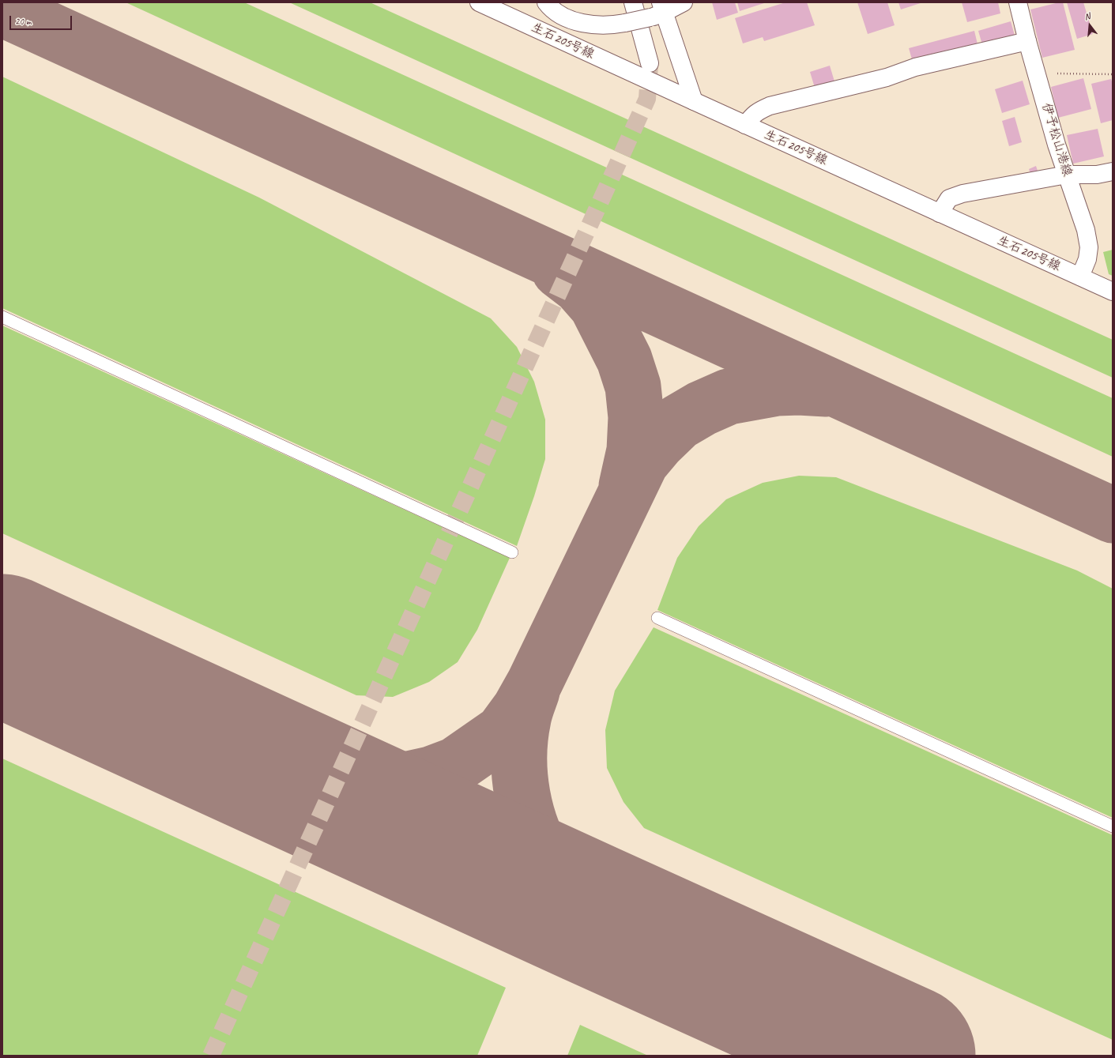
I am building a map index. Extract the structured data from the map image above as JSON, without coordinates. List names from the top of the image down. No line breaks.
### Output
{"streets":{"street":["生石205号線","伊予松山港線"]},"crossings":[["生石205号線","伊予松山港線"]],"scale_bar":"20 m","north":"top"}
